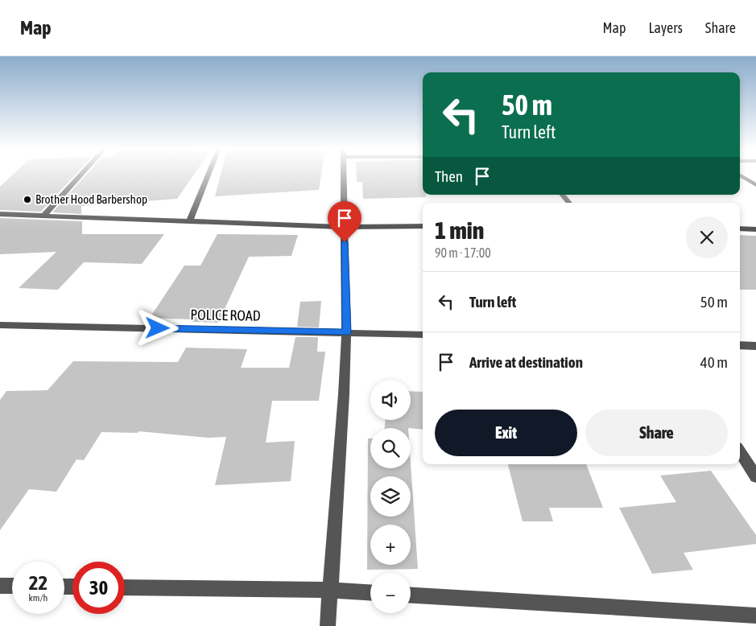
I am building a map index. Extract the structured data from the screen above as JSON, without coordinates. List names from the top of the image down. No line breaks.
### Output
{"streets":{"street":["POLICE ROAD"]},"places":["Brother Hood Barbershop"],"page":{"header":"Map","nav":["Map","Layers","Share"],"turn":["50 m","Turn left"],"then":"Then","heading":["1 min","90 m · 17:00"],"list":[{"name":"Turn left","value":"50 m"},{"name":"Arrive at destination","value":"40 m"}],"map_buttons":["+","−"],"buttons":["Exit","Share"],"speed":"22 km/h","limit":"30"}}
